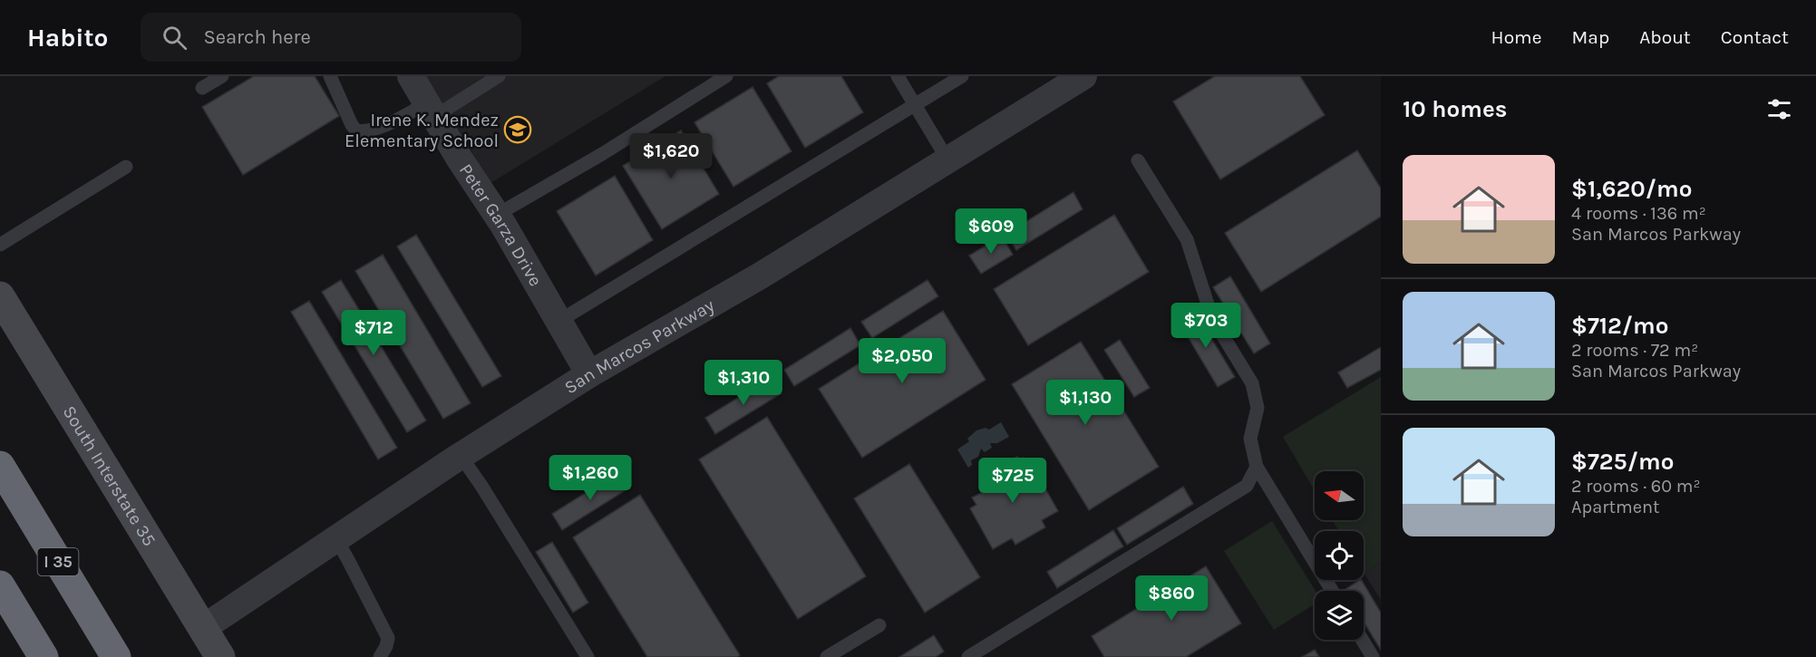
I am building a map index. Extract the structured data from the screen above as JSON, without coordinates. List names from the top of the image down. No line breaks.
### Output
{"streets":{"highway":["I 35"],"main road":["South Interstate 35"],"street":["Peter Garza Drive","San Marcos Parkway"]},"crossings":[["Peter Garza Drive","San Marcos Parkway"],["San Marcos Parkway","South Interstate 35"]],"places":{"school or university":["Irene K. Mendez Elementary School"]},"north":"left","page":{"header":"Habito","search":"Search here","nav":["Home","Map","About","Contact"],"heading":"10 homes","price":["$1,620","$609","$703","$712","$2,050","$1,310","$1,130","$1,260","$725","$860"],"list":[{"name":"$1,620/mo","note":"4 rooms · 136 m² · San Marcos Parkway"},{"name":"$712/mo","note":"2 rooms · 72 m² · San Marcos Parkway"},{"name":"$725/mo","note":"2 rooms · 60 m² · Apartment"}]}}
